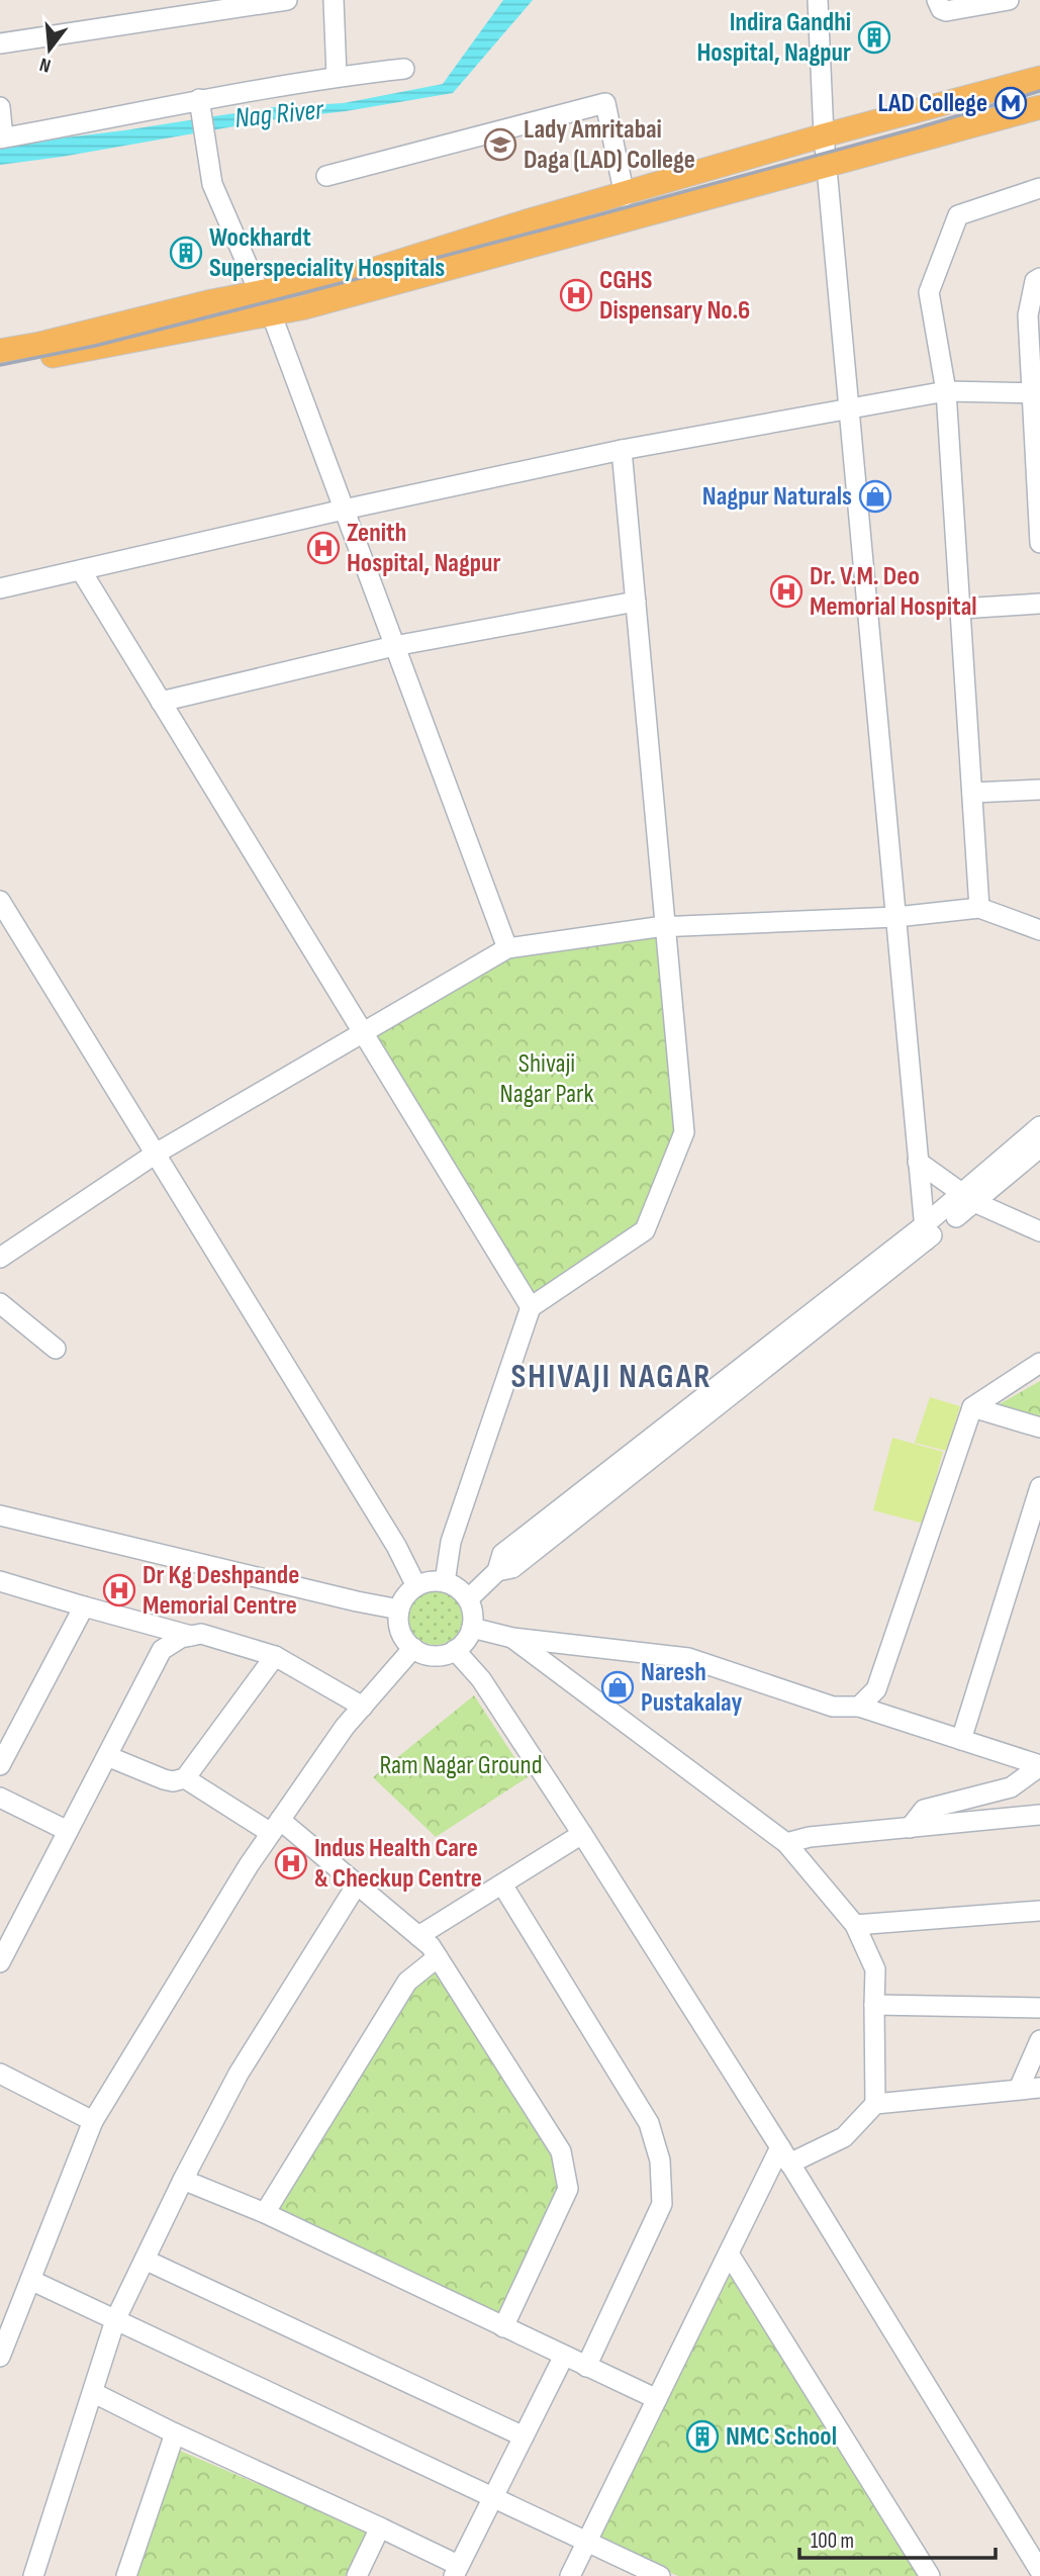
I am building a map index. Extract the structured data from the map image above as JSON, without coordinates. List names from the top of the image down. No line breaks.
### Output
{"districts":["SHIVAJI NAGAR"],"water":["Nag River"],"parks":["Shivaji Nagar Park","Ram Nagar Ground"],"places":{"building":["Indira Gandhi Hospital, Nagpur","Wockhardt Superspeciality Hospitals","NMC School"],"metro station":["LAD College"],"school or university":["Lady Amritabai Daga (LAD) College"],"hospital":["CGHS Dispensary No.6","Zenith Hospital, Nagpur","Dr. V.M. Deo Memorial Hospital","Dr Kg Deshpande Memorial Centre","Indus Health Care & Checkup Centre"],"shop":["Nagpur Naturals","Naresh Pustakalay"]},"scale_bar":"100 m","north":"bottom"}
